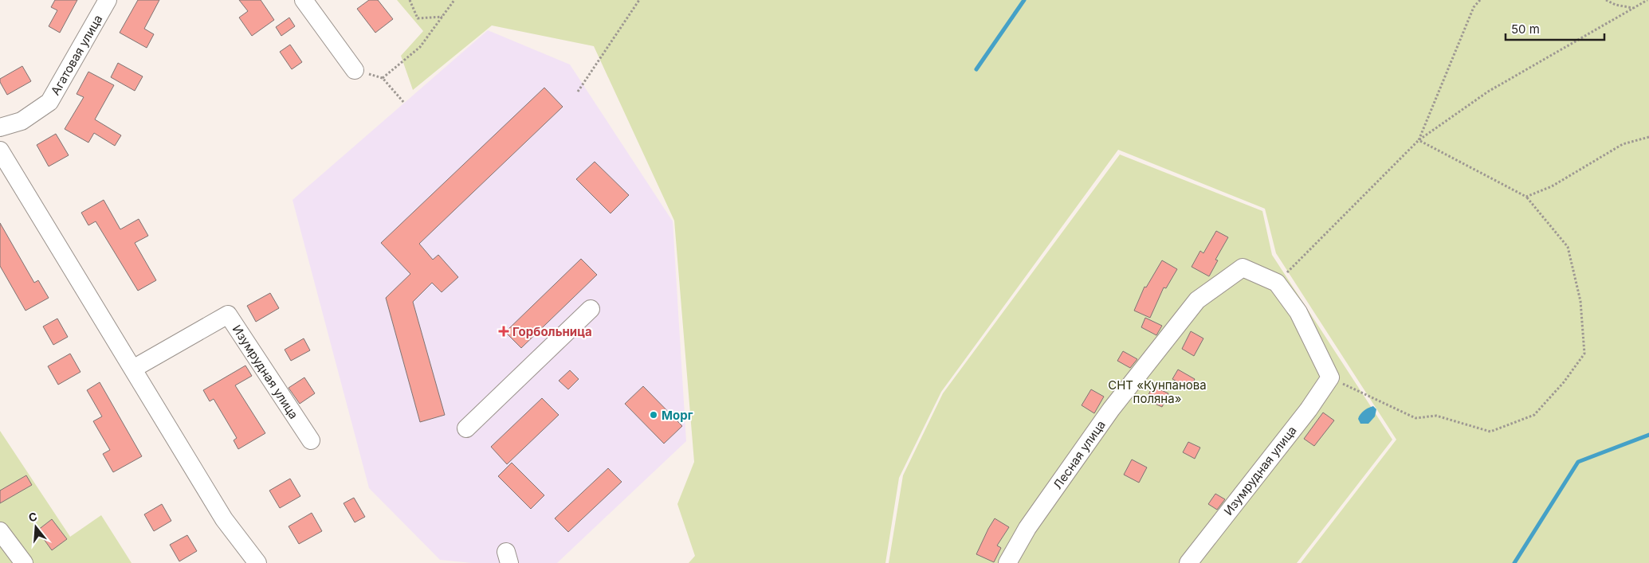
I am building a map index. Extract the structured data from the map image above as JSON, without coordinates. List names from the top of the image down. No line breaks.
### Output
{"streets":{"street":["Агатовая улица","Изумрудная улица","Лесная улица"]},"parks":["СНТ «Кунпанова поляна»"],"places":{"health":["Горбольница"],"other":["Морг"]},"scale_bar":"50 m","north":"top"}
